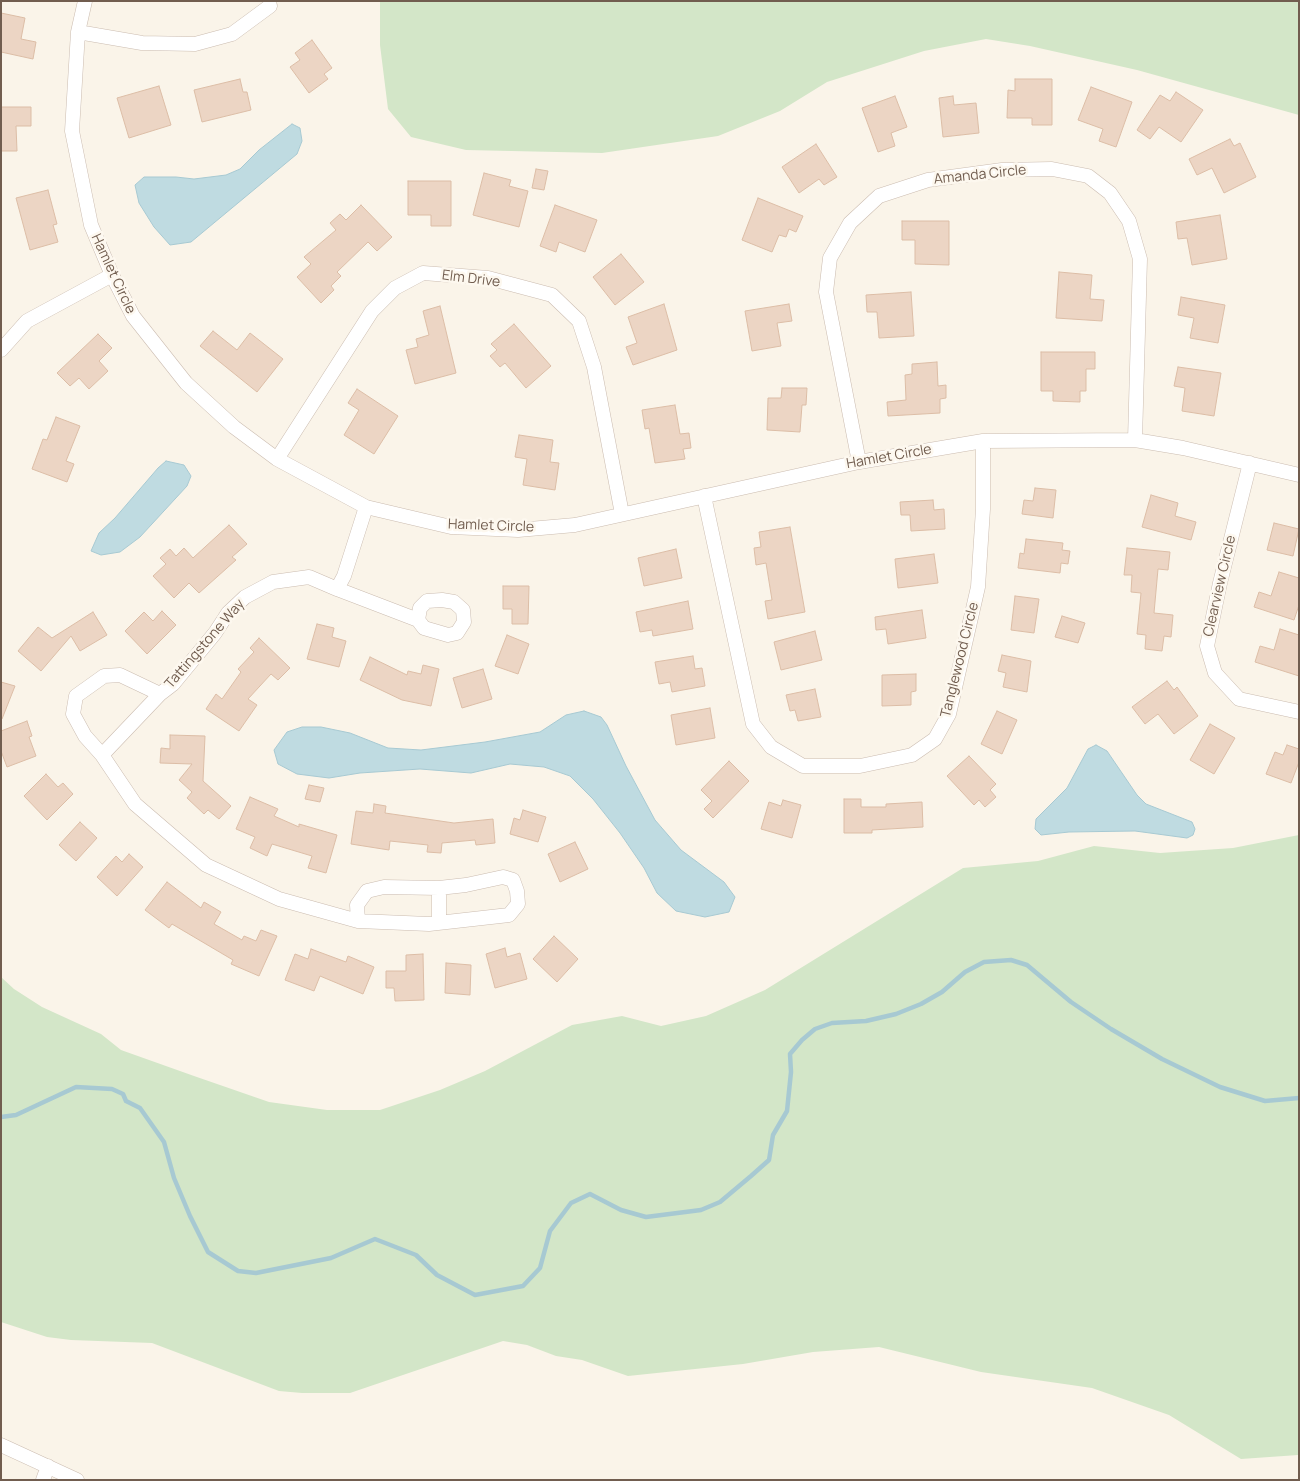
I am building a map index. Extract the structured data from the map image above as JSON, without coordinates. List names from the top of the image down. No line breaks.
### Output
{"streets":{"street":["Amanda Circle","Hamlet Circle","Elm Drive","Clearview Circle","Tattingstone Way","Tanglewood Circle"]},"crossings":[["Amanda Circle","Hamlet Circle"],["Hamlet Circle","Elm Drive"],["Hamlet Circle","Clearview Circle"],["Hamlet Circle","Tanglewood Circle"]]}
